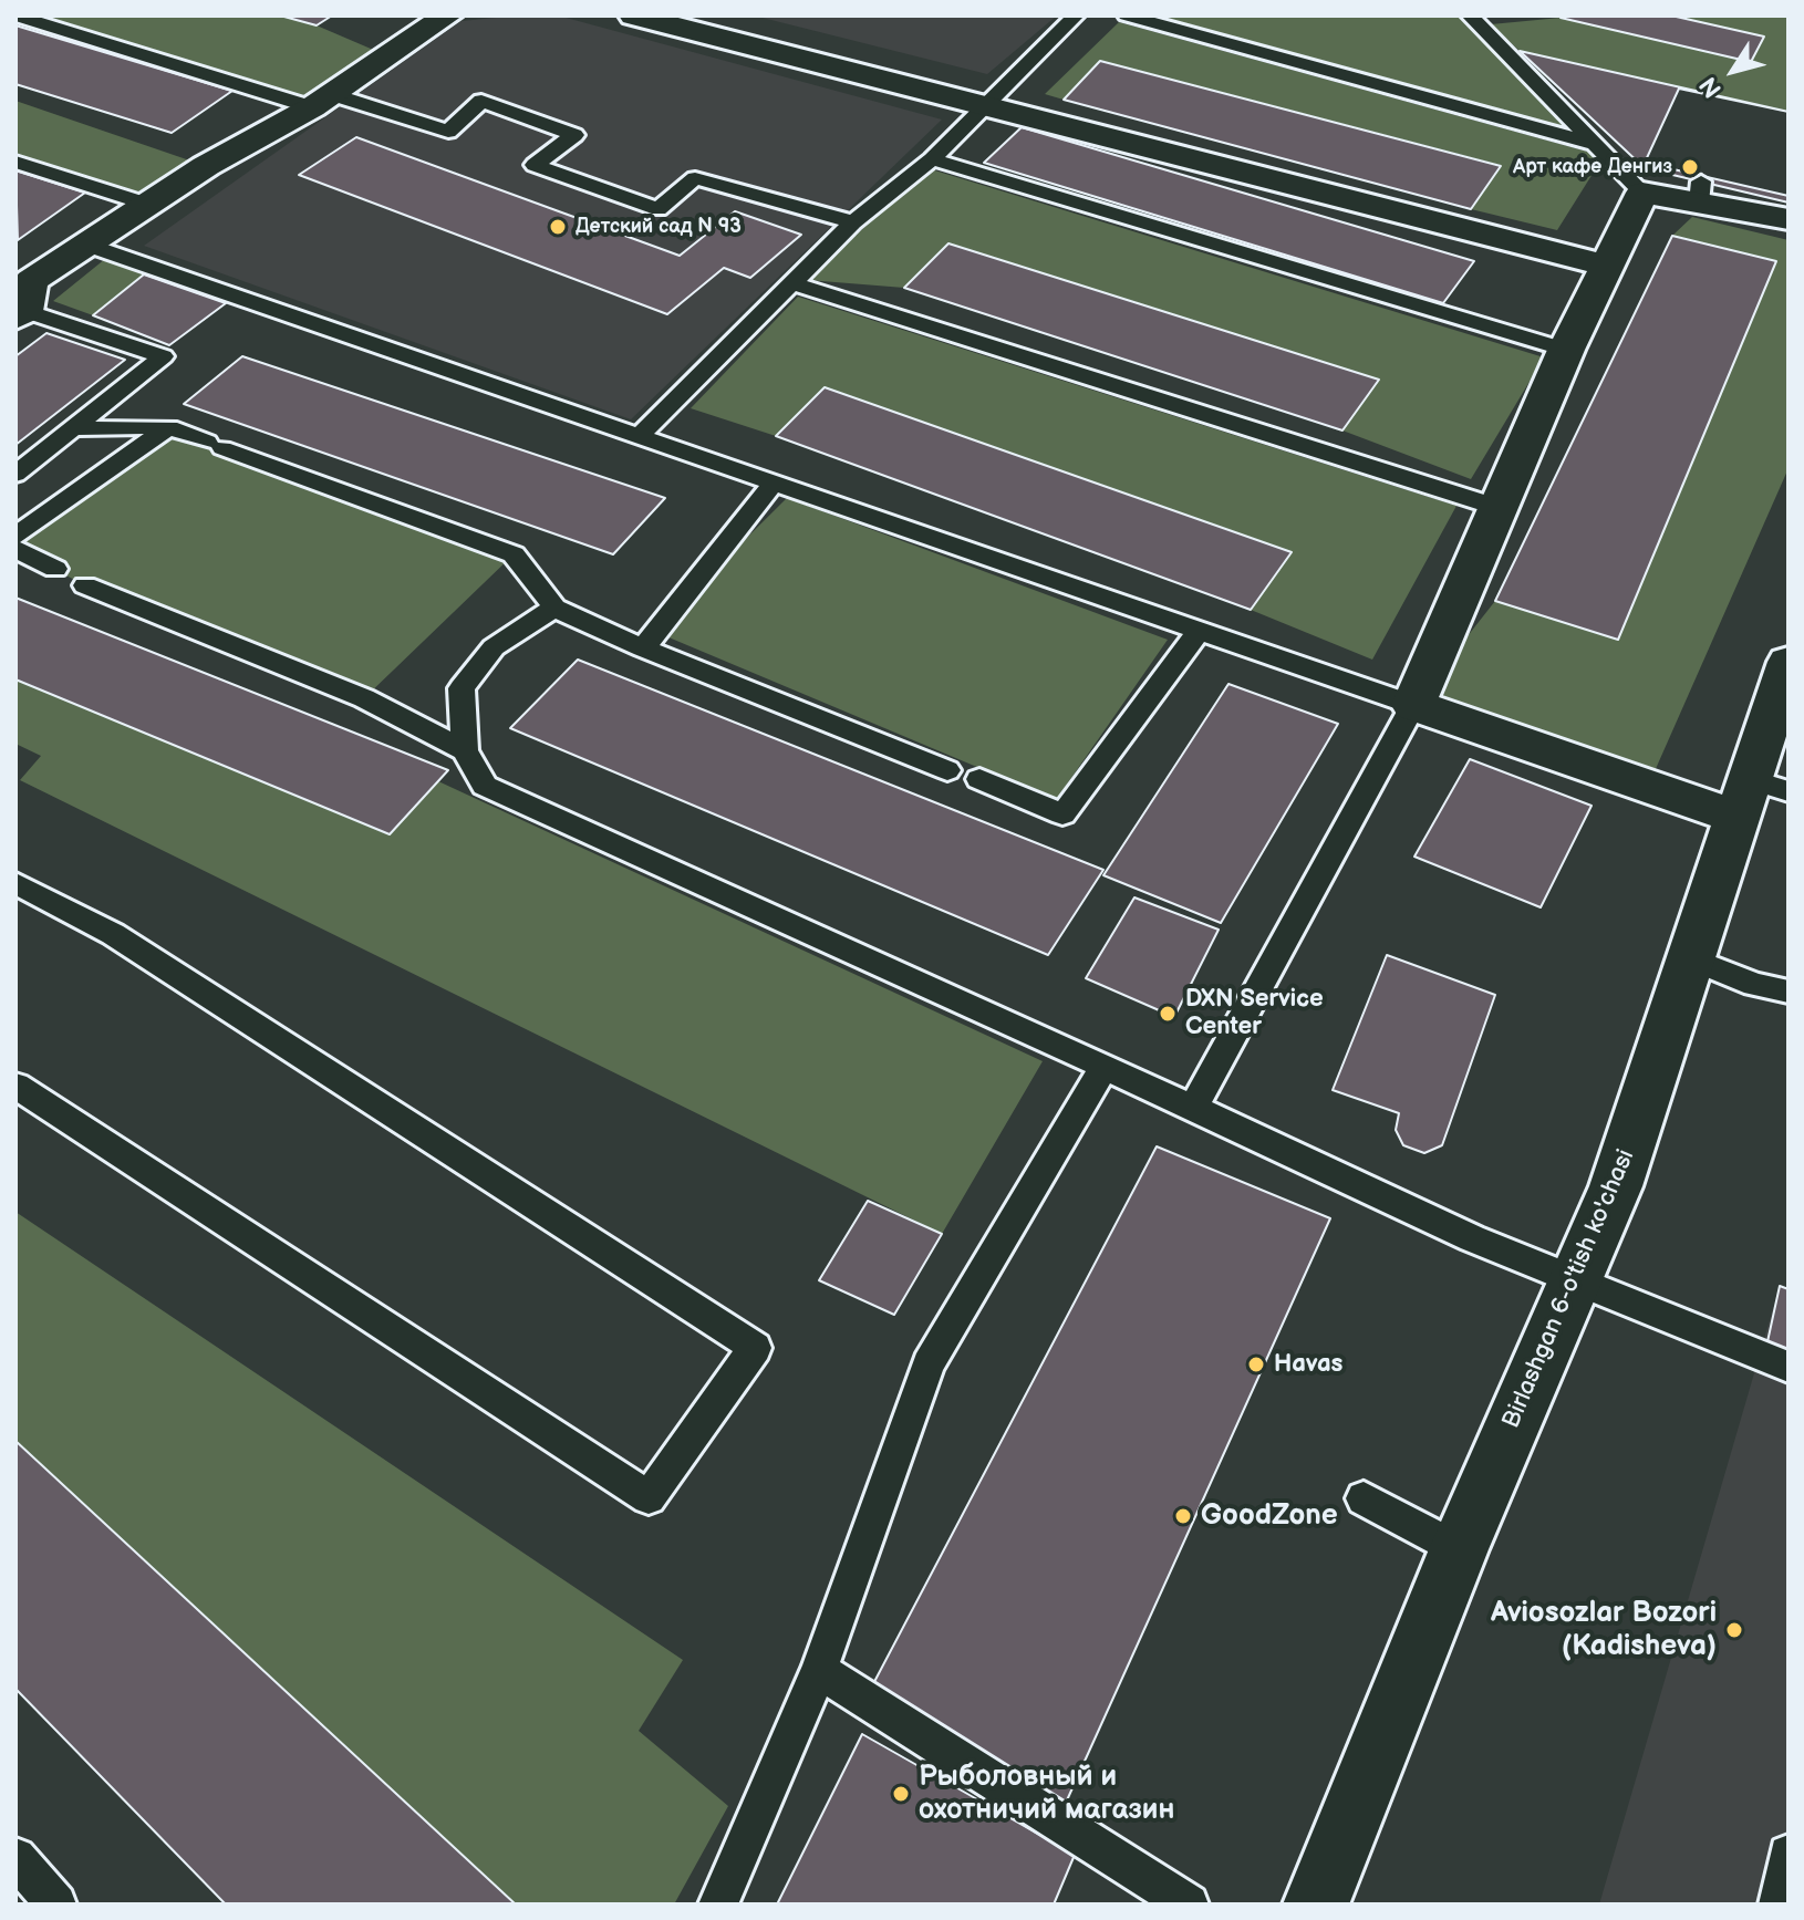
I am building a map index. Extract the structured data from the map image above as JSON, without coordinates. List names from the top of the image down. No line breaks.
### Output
{"streets":{"street":["Birlashgan 6-o'tish ko'chasi"]},"places":["Арт кафе Денгиз","Детский сад N 93","DXN Service Center","Havas","GoodZone","Aviosozlar Bozori (Kadisheva)","Рыболовный и охотничий магазин"],"north":"bottom left"}
